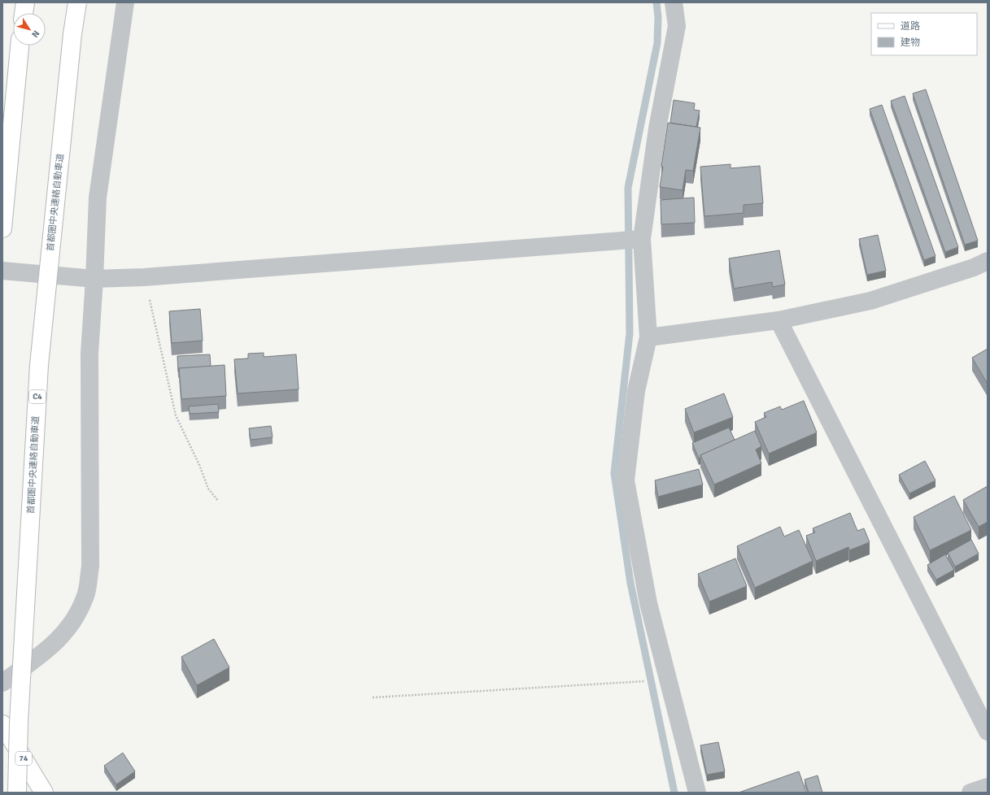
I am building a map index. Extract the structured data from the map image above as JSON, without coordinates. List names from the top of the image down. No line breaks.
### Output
{"streets":{"main road":["首都圏中央連絡自動車道","C4","74"]},"legend":["道路","建物"],"north":"bottom right"}
